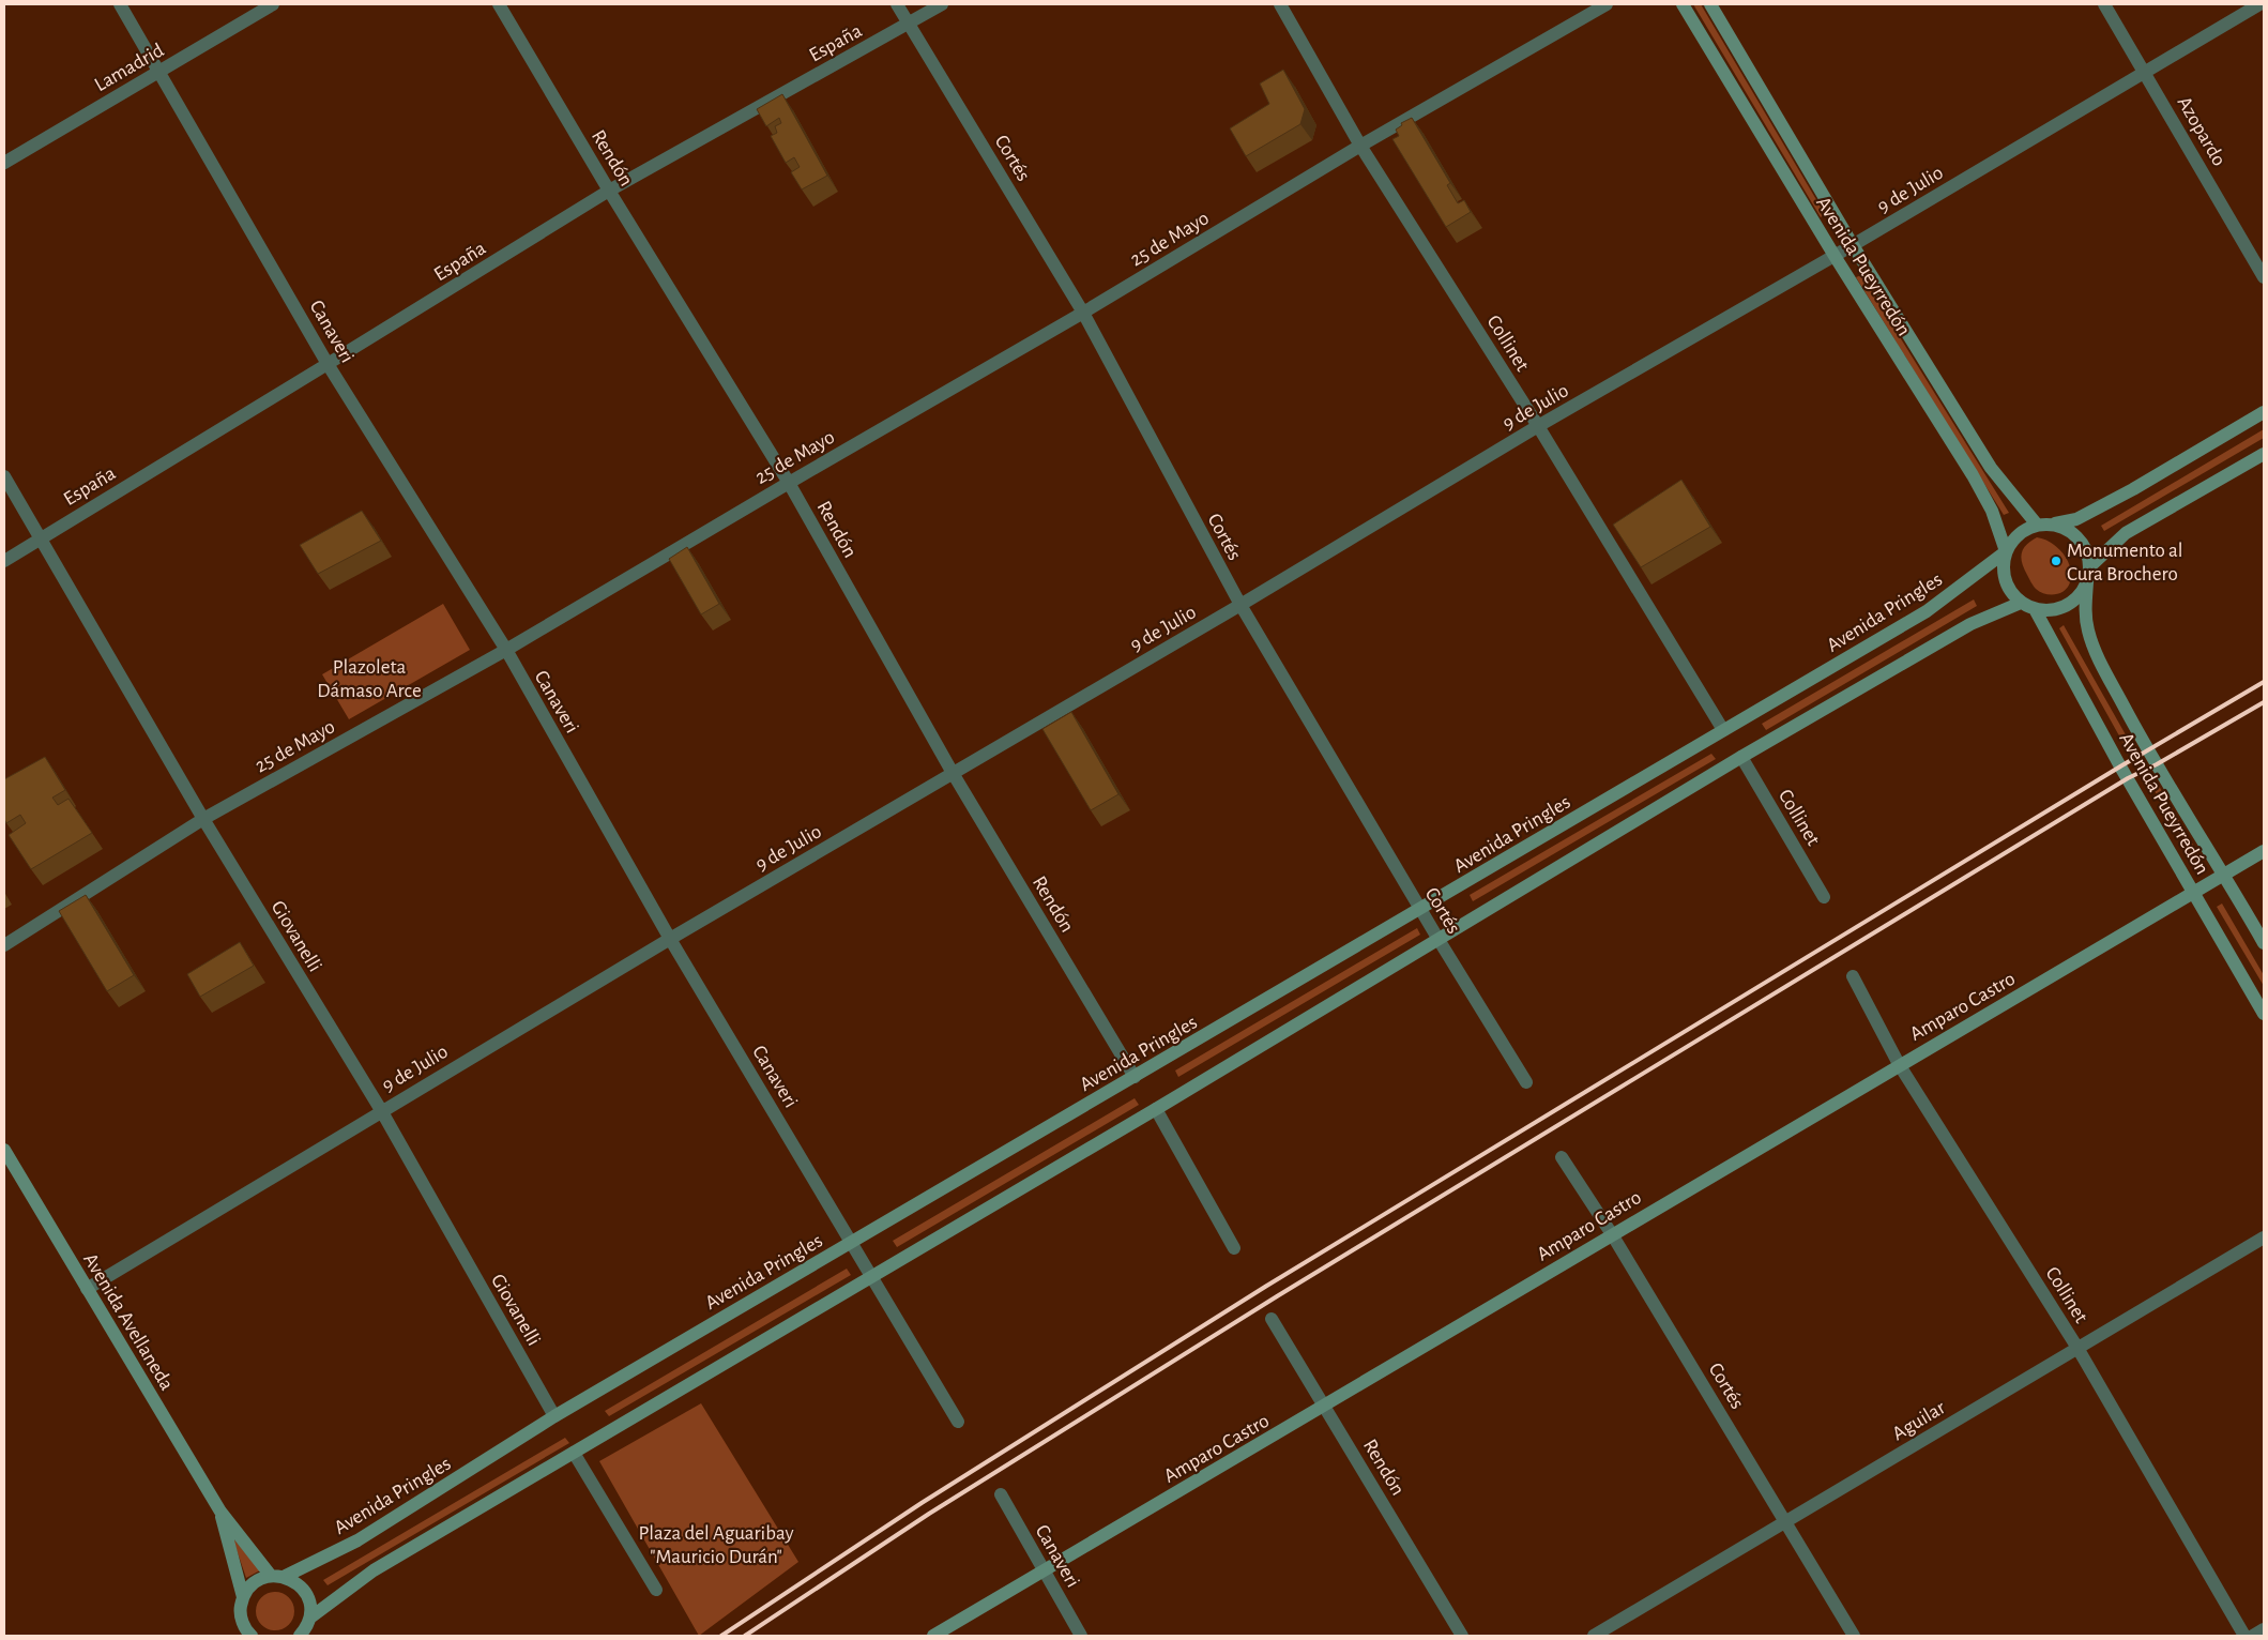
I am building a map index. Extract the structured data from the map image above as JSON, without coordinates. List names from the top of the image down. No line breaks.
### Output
{"streets":{"main road":["Avenida Pueyrredón","Avenida Pringles","Amparo Castro","Avenida Avellaneda"],"street":["España","Lamadrid","Azopardo","Rendón","Cortés","9 de Julio","25 de Mayo","Canaveri","Collinet","Giovanelli","Aguilar"]},"crossings":[["España","Rendón"],["España","Cortés"],["España","Canaveri"],["España","Giovanelli"],["Lamadrid","Canaveri"],["Azopardo","9 de Julio"],["Rendón","9 de Julio"],["Rendón","25 de Mayo"],["Rendón","Avenida Pringles"],["Rendón","Amparo Castro"],["Cortés","9 de Julio"],["Cortés","25 de Mayo"],["Cortés","Avenida Pringles"],["Cortés","Amparo Castro"],["Cortés","Aguilar"],["9 de Julio","Avenida Pueyrredón"],["9 de Julio","Canaveri"],["9 de Julio","Collinet"],["9 de Julio","Giovanelli"],["9 de Julio","Avenida Avellaneda"],["25 de Mayo","Canaveri"],["25 de Mayo","Collinet"],["25 de Mayo","Giovanelli"],["Avenida Pueyrredón","Avenida Pringles"],["Avenida Pueyrredón","Amparo Castro"],["Canaveri","Avenida Pringles"],["Canaveri","Amparo Castro"],["Collinet","Avenida Pringles"],["Collinet","Amparo Castro"],["Collinet","Aguilar"],["Avenida Pringles","Giovanelli"],["Avenida Pringles","Avenida Avellaneda"]],"parks":["Plazoleta Dámaso Arce","Plaza del Aguaribay \"Mauricio Durán\""],"places":["Monumento al Cura Brochero"]}
